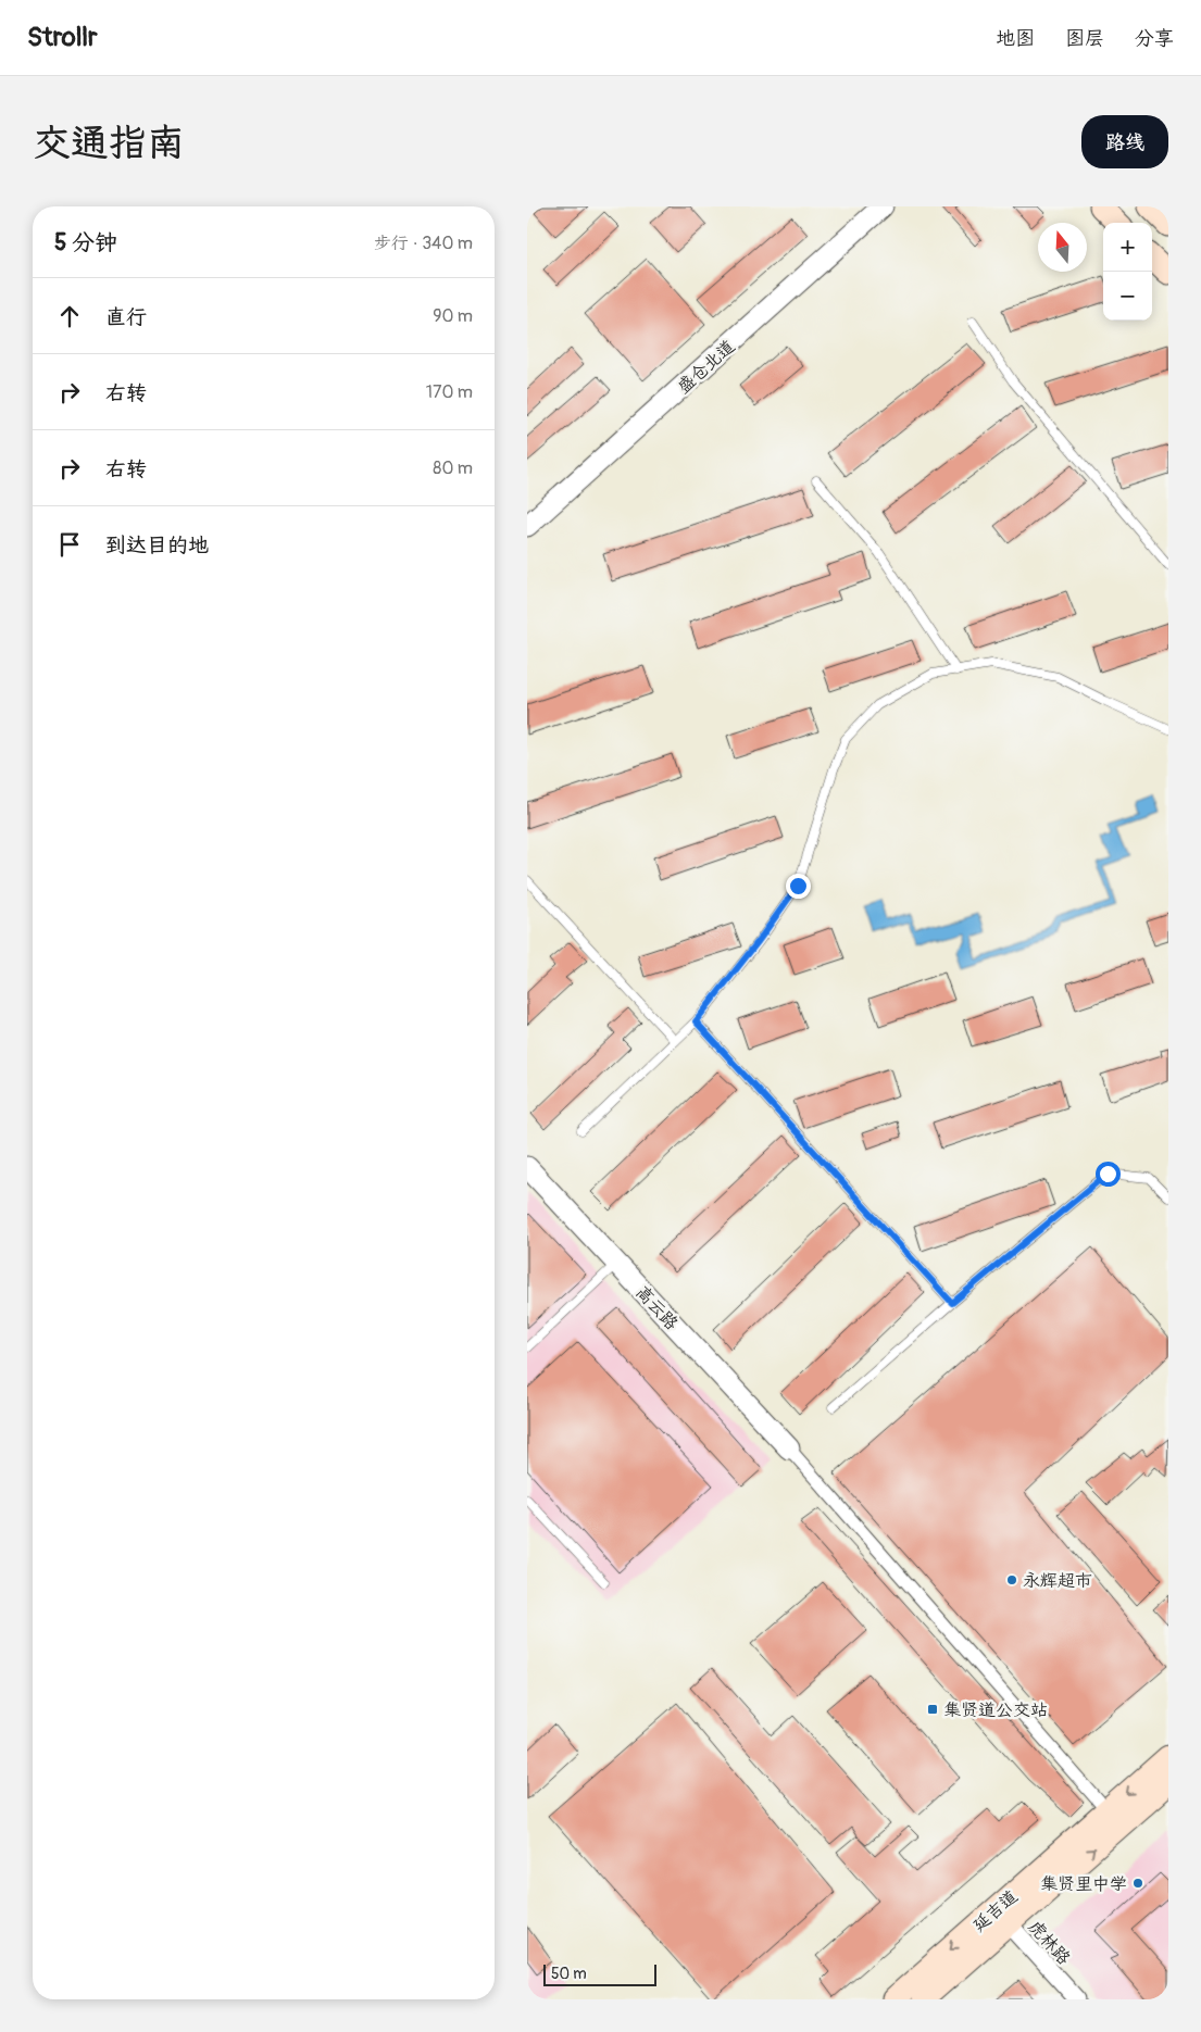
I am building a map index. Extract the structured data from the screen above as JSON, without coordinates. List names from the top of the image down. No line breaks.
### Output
{"streets":{"main road":["延吉道"],"street":["盛仓北道","高云路","虎林路"]},"crossings":[["延吉道","虎林路"]],"places":{"other":["永辉超市","集贤里中学"],"transit":["集贤道公交站"]},"scale_bar":"50 m","north":"top","page":{"header":"Strollr","nav":["地图","图层","分享"],"buttons":"路线","title":"交通指南","heading":["5 分钟","步行 · 340 m"],"map_buttons":["+","−"],"list":[["直行","90 m"],["右转","170 m"],["右转","80 m"],"到达目的地"],"scale":"50 m"}}
